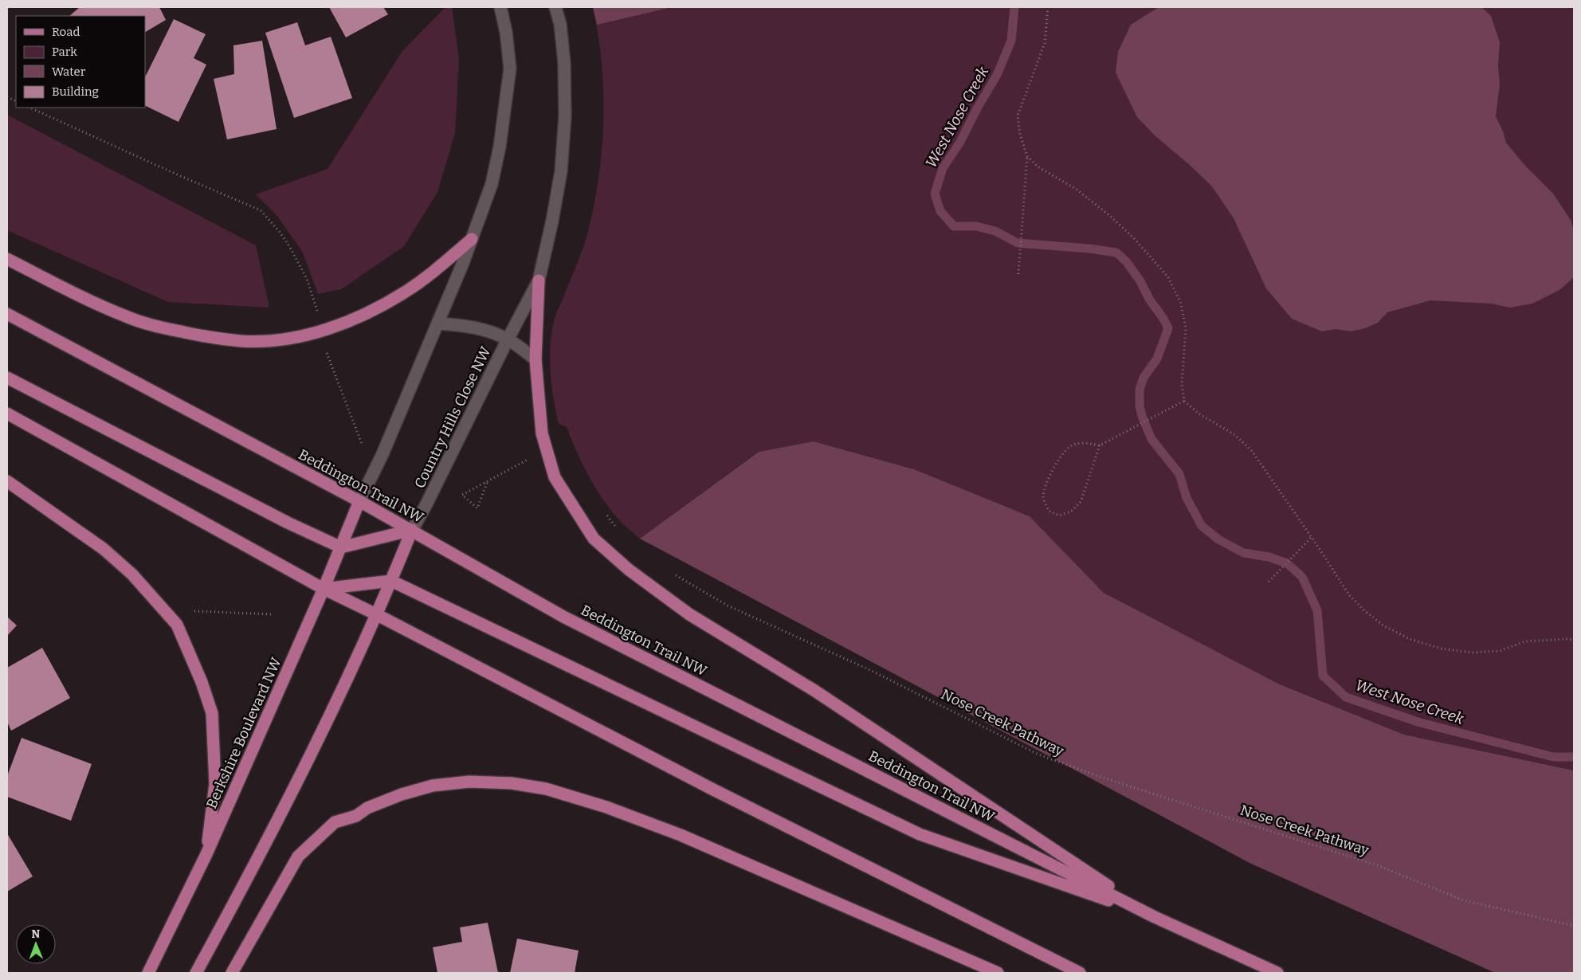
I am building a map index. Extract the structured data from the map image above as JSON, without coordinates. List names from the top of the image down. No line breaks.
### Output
{"streets":{"main road":["Beddington Trail NW","Berkshire Boulevard NW"],"street":["Country Hills Close NW"],"path":["Nose Creek Pathway"]},"crossings":[["Country Hills Close NW","Beddington Trail NW"],["Beddington Trail NW","Berkshire Boulevard NW"]],"water":["West Nose Creek"],"legend":["Road","Park","Water","Building"],"north":"top"}
